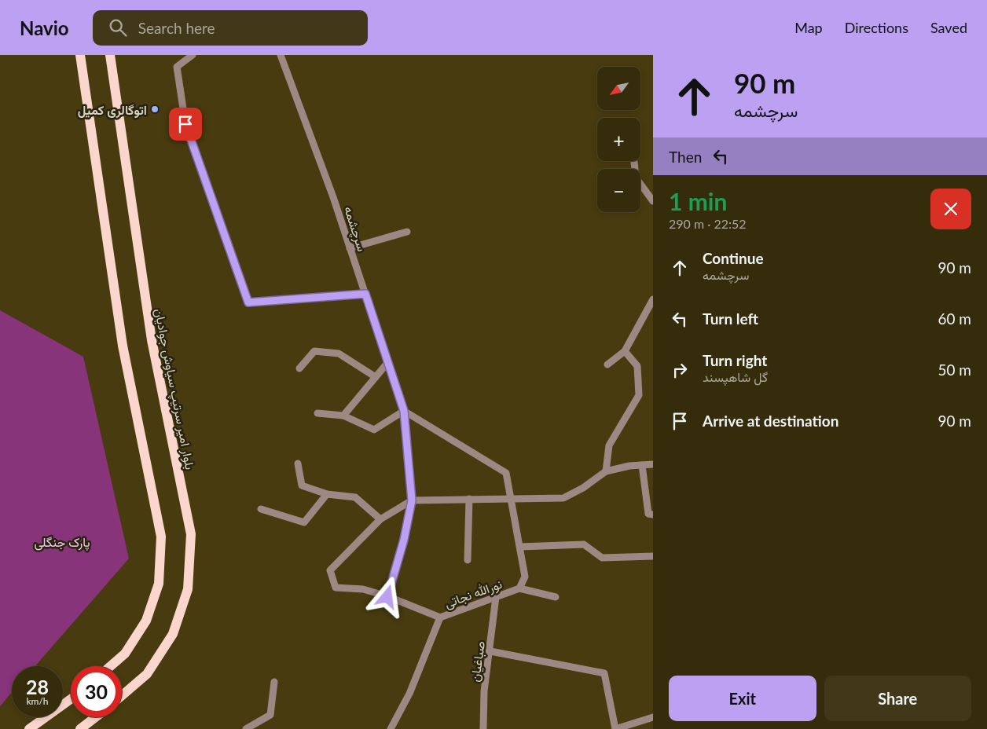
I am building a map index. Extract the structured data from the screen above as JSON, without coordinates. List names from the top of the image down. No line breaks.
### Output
{"streets":{"main road":["بلوار امیر سرتیپ سیاوش جوادیان"],"street":["سرچشمه","نورالله نجاتی","صباغیان"]},"crossings":[["سرچشمه","نورالله نجاتی"],["نورالله نجاتی","صباغیان"]],"parks":["پارک جنگلی"],"places":["اتوگالری کمیل"],"north":"bottom left","page":{"header":"Navio","search":"Search here","nav":["Map","Directions","Saved"],"turn":["90 m","سرچشمه"],"map_buttons":["+","−"],"then":"Then","heading":["1 min","290 m · 22:52"],"list":[{"name":"Continue","note":"سرچشمه","value":"90 m"},{"name":"Turn left","value":"60 m"},{"name":"Turn right","note":"گل شاهپسند","value":"50 m"},{"name":"Arrive at destination","value":"90 m"}],"speed":"28 km/h","limit":"30","buttons":["Exit","Share"]}}
